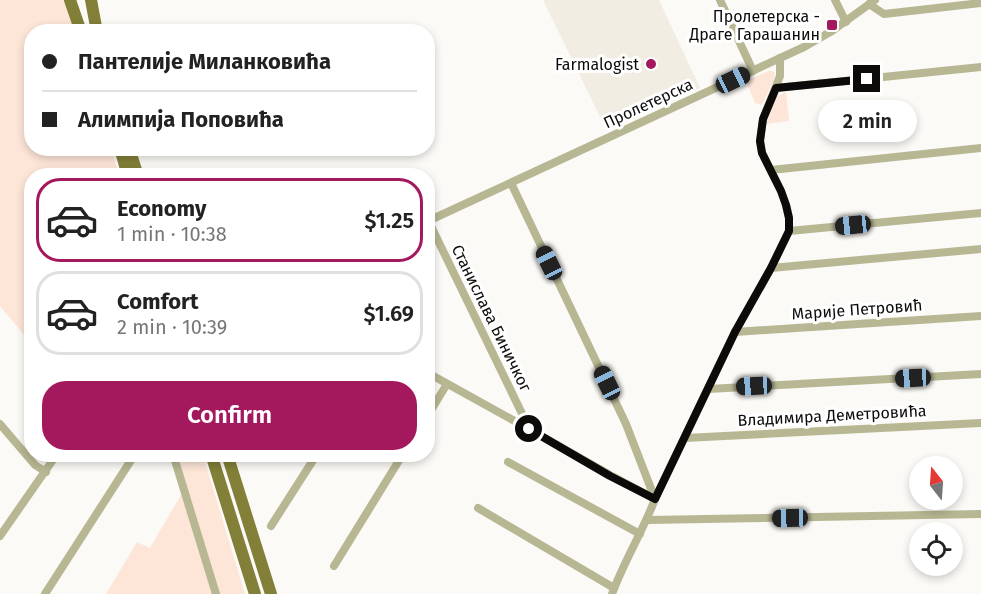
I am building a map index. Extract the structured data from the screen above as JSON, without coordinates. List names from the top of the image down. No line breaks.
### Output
{"streets":{"street":["Пролетерска","Марије Петровић","Станислава Биничког","Владимира Деметровића"]},"places":{"transit":["Пролетерска - Драге Гарашанин"],"other":["Farmalogist"]},"north":"top","page":{"banner":["Пантелије Миланковића","Алимпија Поповића"],"bubble":"2 min","list":[{"name":"Economy","note":"1 min · 10:38","value":"$1.25"},{"name":"Comfort","note":"2 min · 10:39","value":"$1.69"}],"buttons":"Confirm"}}
